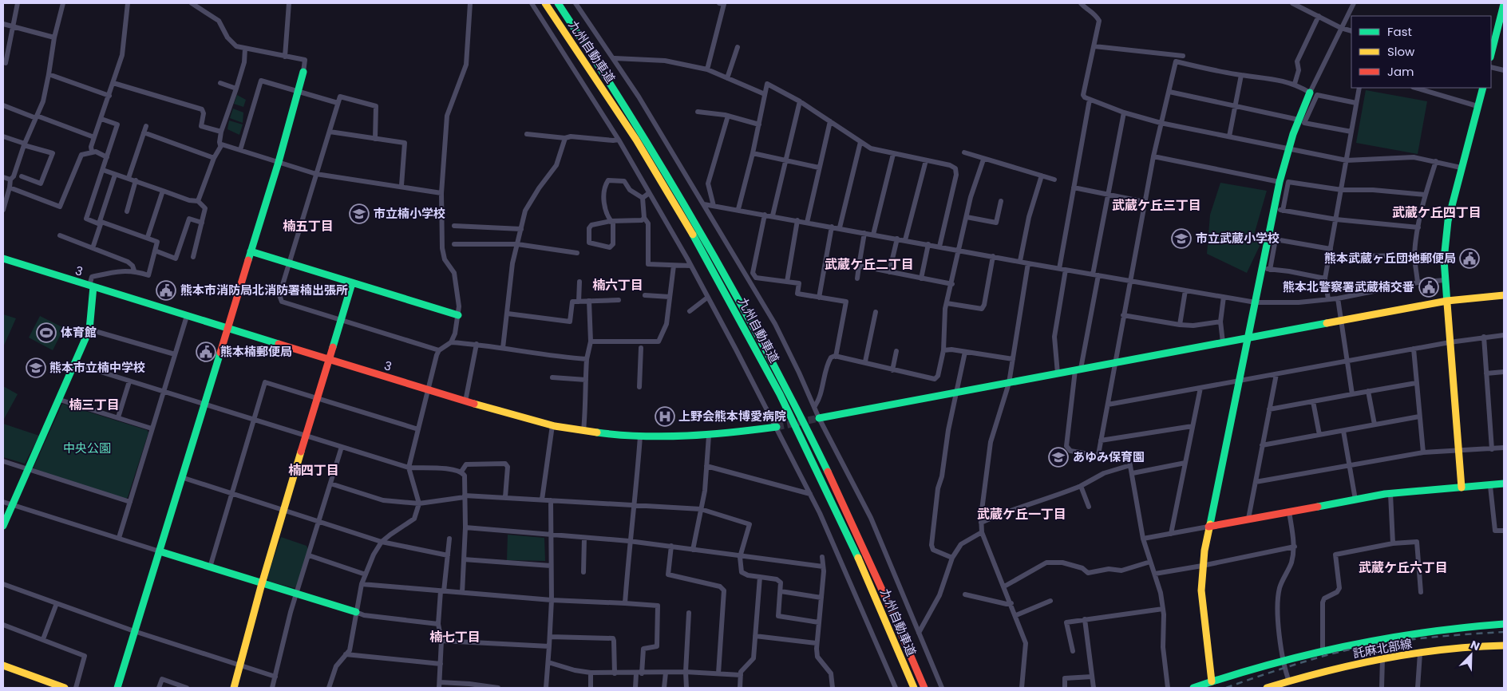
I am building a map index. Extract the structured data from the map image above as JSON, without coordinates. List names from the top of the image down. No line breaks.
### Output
{"streets":{"main road":["九州自動車道","3","託麻北部線"]},"districts":["武蔵ケ丘三丁目","武蔵ケ丘四丁目","楠五丁目","武蔵ケ丘二丁目","楠六丁目","楠三丁目","楠四丁目","武蔵ケ丘一丁目","武蔵ケ丘六丁目","楠七丁目"],"parks":["中央公園"],"places":{"school or university":["市立楠小学校","市立武蔵小学校","熊本市立楠中学校","あゆみ保育園"],"public building":["熊本武蔵ヶ丘団地郵便局","熊本北警察署武蔵楠交番","熊本市消防局北消防署楠出張所","熊本楠郵便局"],"sports":["体育館"],"hospital":["上野会熊本博愛病院"]},"legend":["Fast","Slow","Jam"],"north":"top right"}
